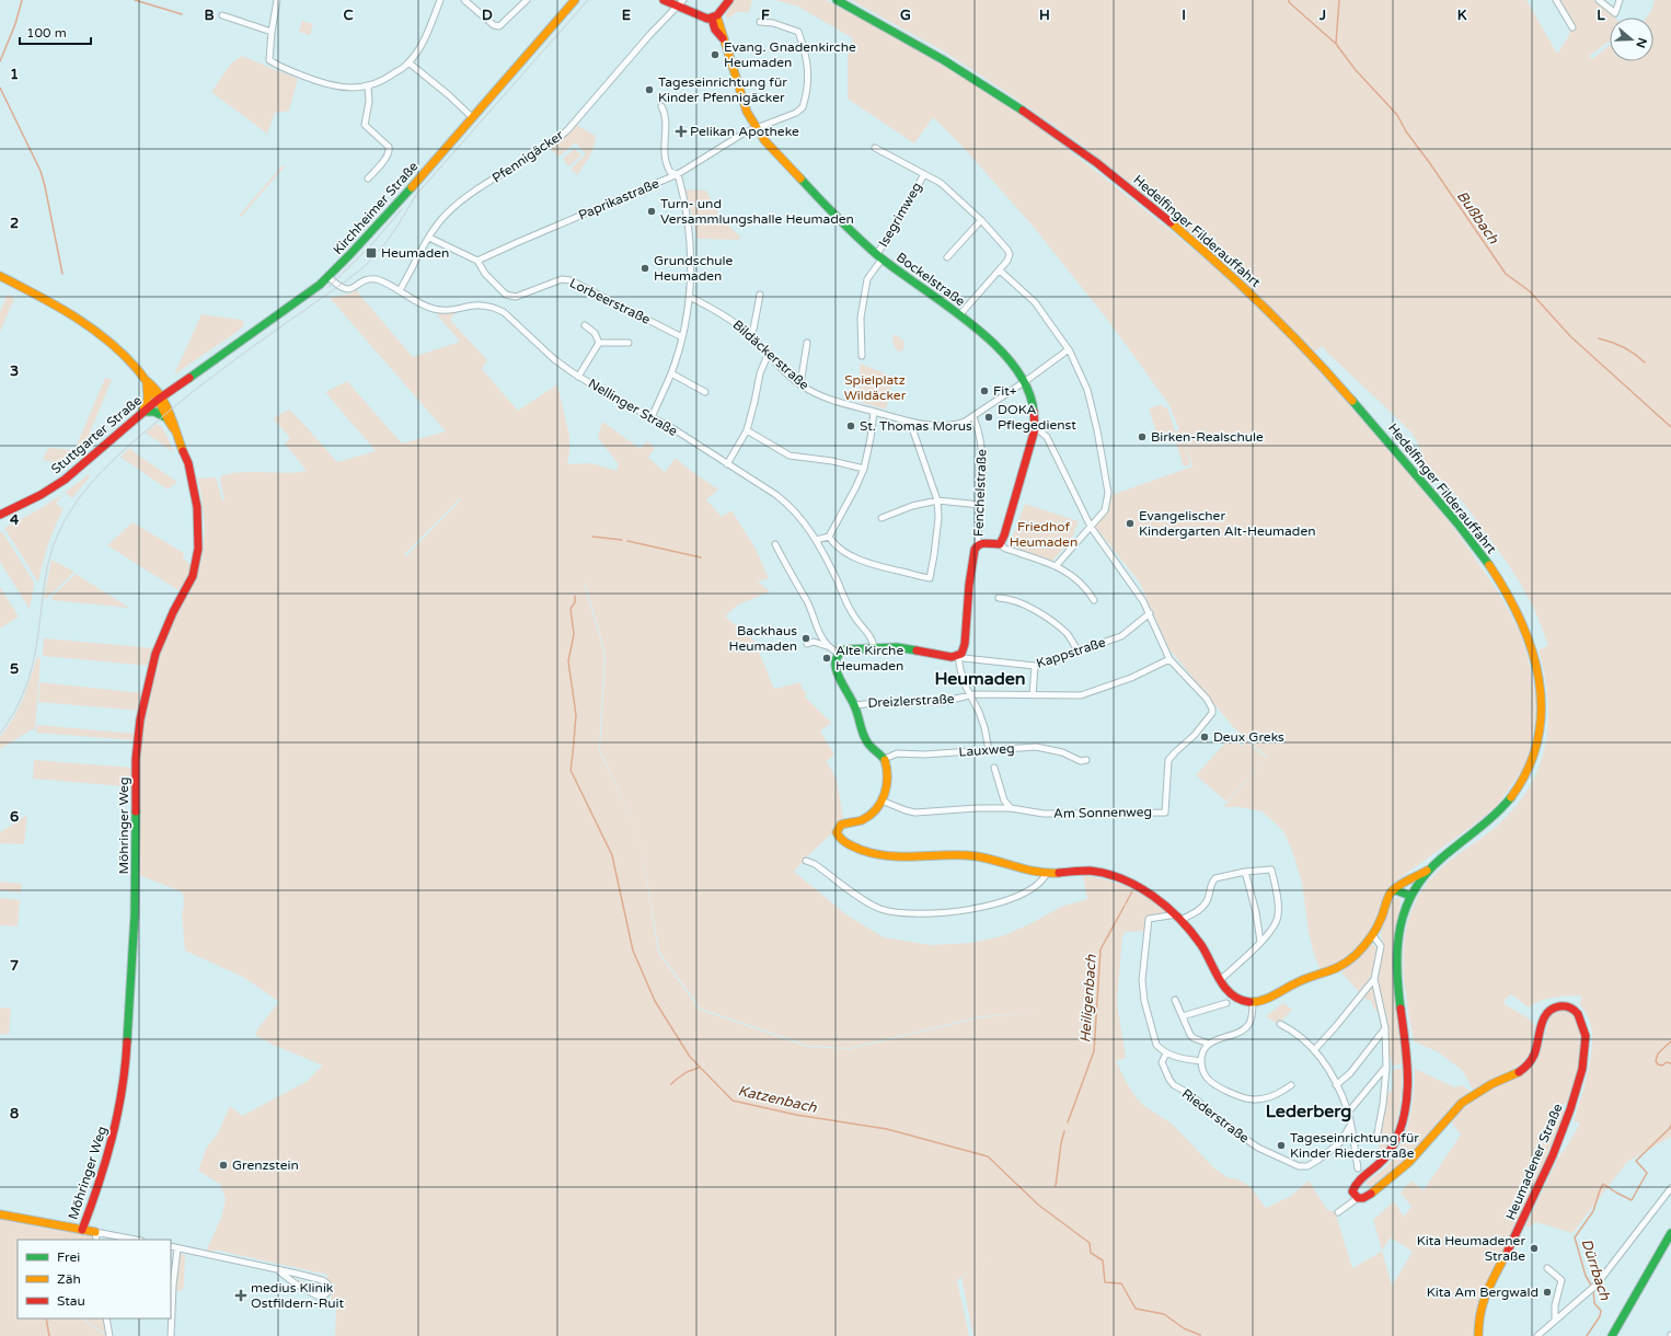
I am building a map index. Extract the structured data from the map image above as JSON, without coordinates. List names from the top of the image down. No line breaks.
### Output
{"streets":{"main road":["Kirchheimer Straße","Hedelfinger Filderauffahrt","Bockelstraße","Stuttgarter Straße","Möhringer Weg","Heumadener Straße"],"street":["Pfennigäcker","Paprikastraße","Isegrimweg","Lorbeerstraße","Bildäckerstraße","Nellinger Straße","Fenchelstraße","Kappstraße","Dreizlerstraße","Lauxweg","Am Sonnenweg","Riederstraße"]},"crossings":[["Pfennigäcker","Lorbeerstraße"],["Pfennigäcker","Nellinger Straße"],["Paprikastraße","Bockelstraße"],["Paprikastraße","Lorbeerstraße"],["Kirchheimer Straße","Nellinger Straße"],["Kirchheimer Straße","Stuttgarter Straße"],["Kirchheimer Straße","Möhringer Weg"],["Isegrimweg","Bockelstraße"],["Hedelfinger Filderauffahrt","Heumadener Straße"],["Bockelstraße","Bildäckerstraße"],["Bildäckerstraße","Fenchelstraße"],["Stuttgarter Straße","Möhringer Weg"],["Dreizlerstraße","Am Sonnenweg"]],"districts":["Heumaden","Lederberg"],"water":["Bußbach","Heiligenbach","Katzenbach","Dürrbach"],"parks":["Spielplatz Wildäcker","Friedhof Heumaden"],"places":{"other":["Evang. Gnadenkirche Heumaden","Tageseinrichtung für Kinder Pfennigäcker","Turn- und Versammlungshalle Heumaden","Grundschule Heumaden","Fit+","DOKA Pflegedienst","St. Thomas Morus","Birken-Realschule","Evangelischer Kindergarten Alt-Heumaden","Backhaus Heumaden","Alte Kirche Heumaden","Deux Greks","Tageseinrichtung für Kinder Riederstraße","Grenzstein","Kita Heumadener Straße","Kita Am Bergwald"],"health":["Pelikan Apotheke","medius Klinik Ostfildern-Ruit"],"transit":["Heumaden"]},"legend":["Frei","Zäh","Stau"],"scale_bar":"100 m","north":"right","grid":{"columns":["B","C","D","E","F","G","H","I","J","K","L"],"rows":["1","2","3","4","5","6","7","8"]}}
